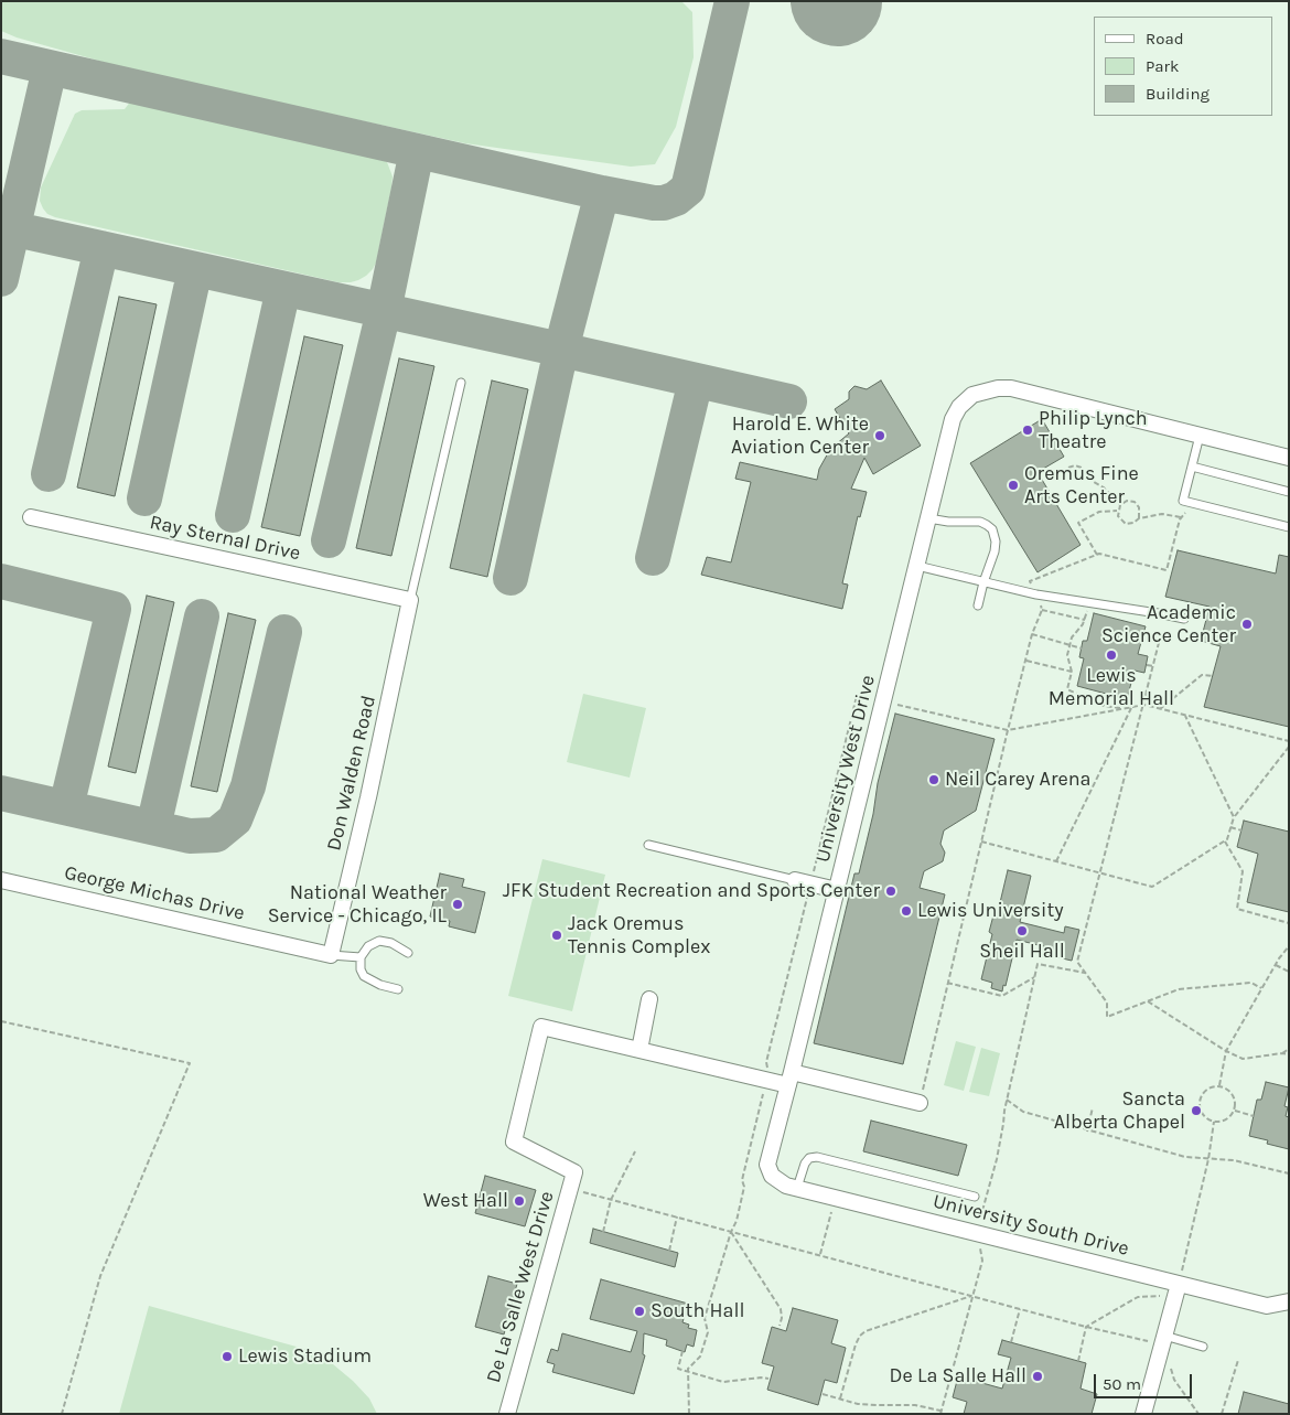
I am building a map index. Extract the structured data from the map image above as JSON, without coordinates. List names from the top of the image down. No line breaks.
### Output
{"streets":{"street":["Ray Sternal Drive","University West Drive","Don Walden Road","George Michas Drive","University South Drive","De La Salle West Drive"]},"crossings":[["Ray Sternal Drive","Don Walden Road"],["University West Drive","University South Drive"],["Don Walden Road","George Michas Drive"]],"places":["Philip Lynch Theatre","Harold E. White Aviation Center","Oremus Fine Arts Center","Academic Science Center","Lewis Memorial Hall","Neil Carey Arena","JFK Student Recreation and Sports Center","National Weather Service - Chicago, IL","Lewis University","Sheil Hall","Jack Oremus Tennis Complex","Sancta Alberta Chapel","West Hall","South Hall","Lewis Stadium","De La Salle Hall"],"legend":["Road","Park","Building"],"scale_bar":"50 m"}
